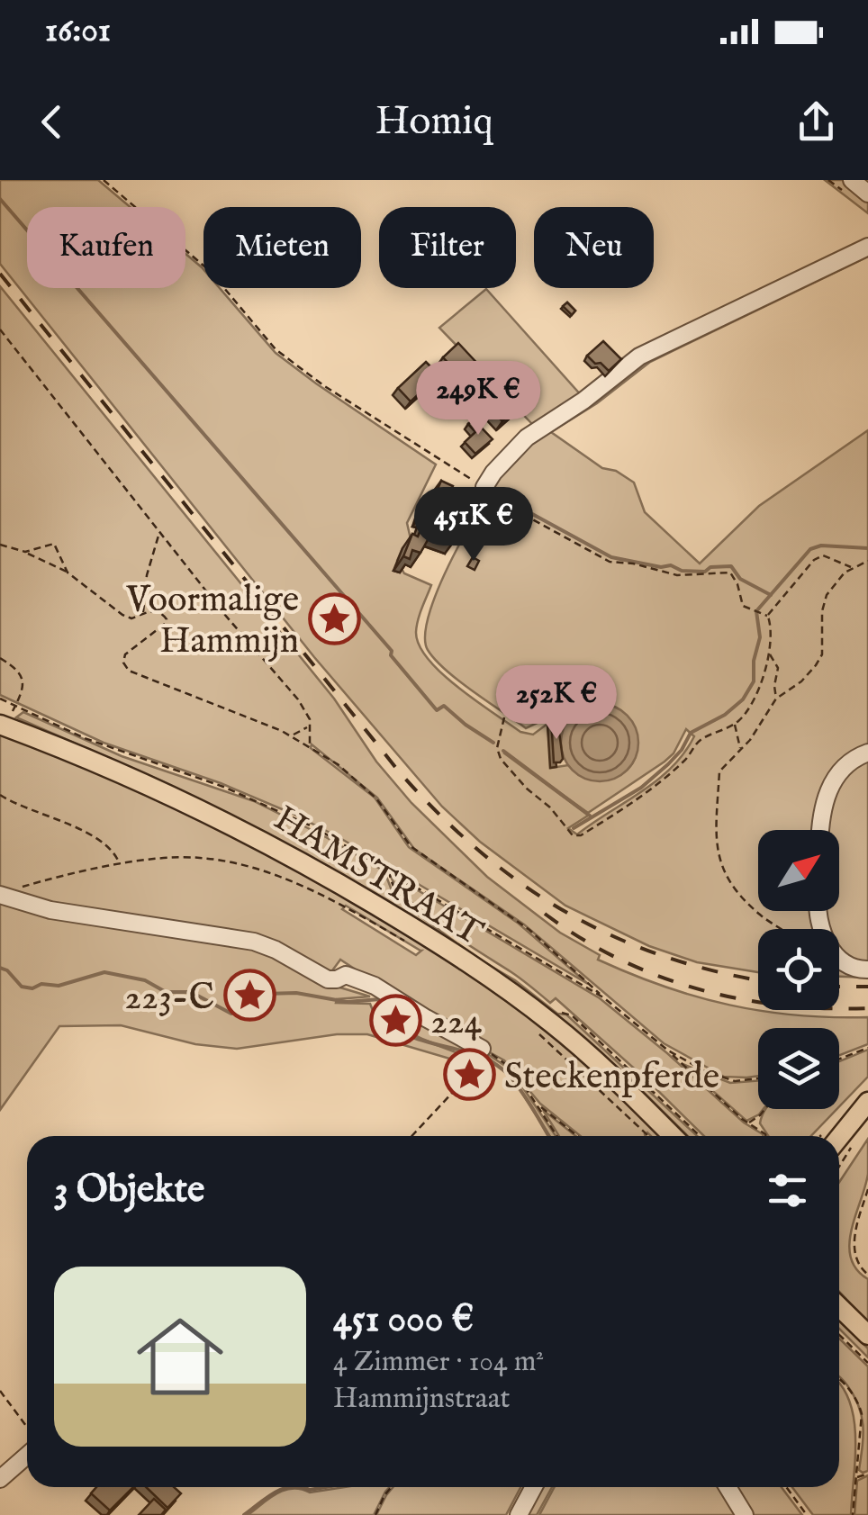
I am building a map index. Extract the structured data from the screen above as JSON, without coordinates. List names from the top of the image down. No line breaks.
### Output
{"streets":{"main road":["HAMSTRAAT"]},"places":{"place":["Voormalige Hammijn","223-C","224","Steckenpferde"]},"north":"top right","page":{"status":"16:01","header":"Homiq","chip":["Kaufen","Mieten","Filter","Neu"],"price":["249K €","451K €","252K €"],"heading":"3 Objekte","list":[{"name":"451 000 €","note":"4 Zimmer · 104 m² · Hammijnstraat"}]}}
